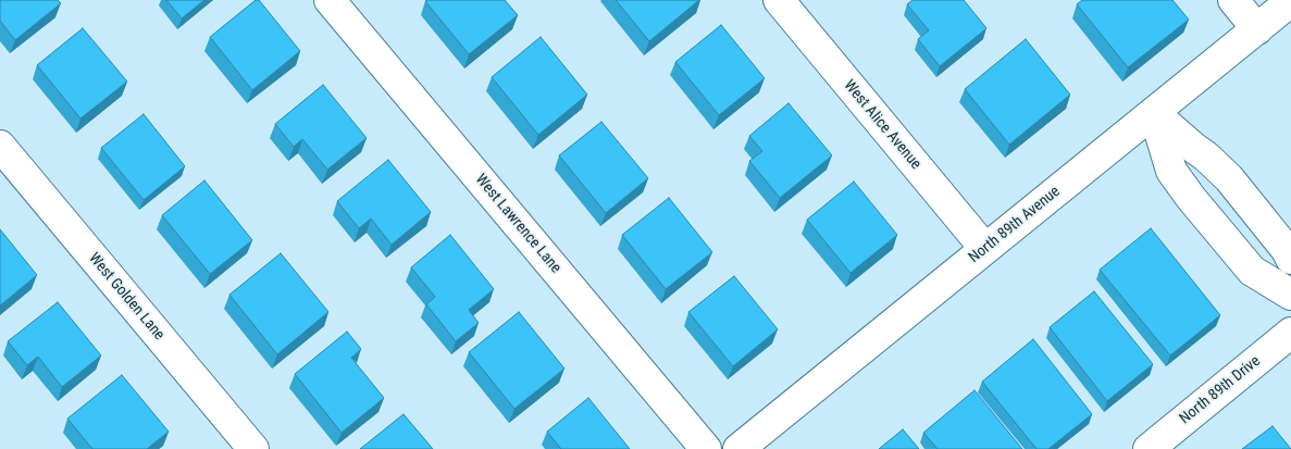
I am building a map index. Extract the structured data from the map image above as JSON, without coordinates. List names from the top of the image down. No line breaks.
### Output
{"streets":{"street":["West Alice Avenue","West Lawrence Lane","North 89th Avenue","West Golden Lane","North 89th Drive"]},"crossings":[["West Alice Avenue","North 89th Avenue"]]}
